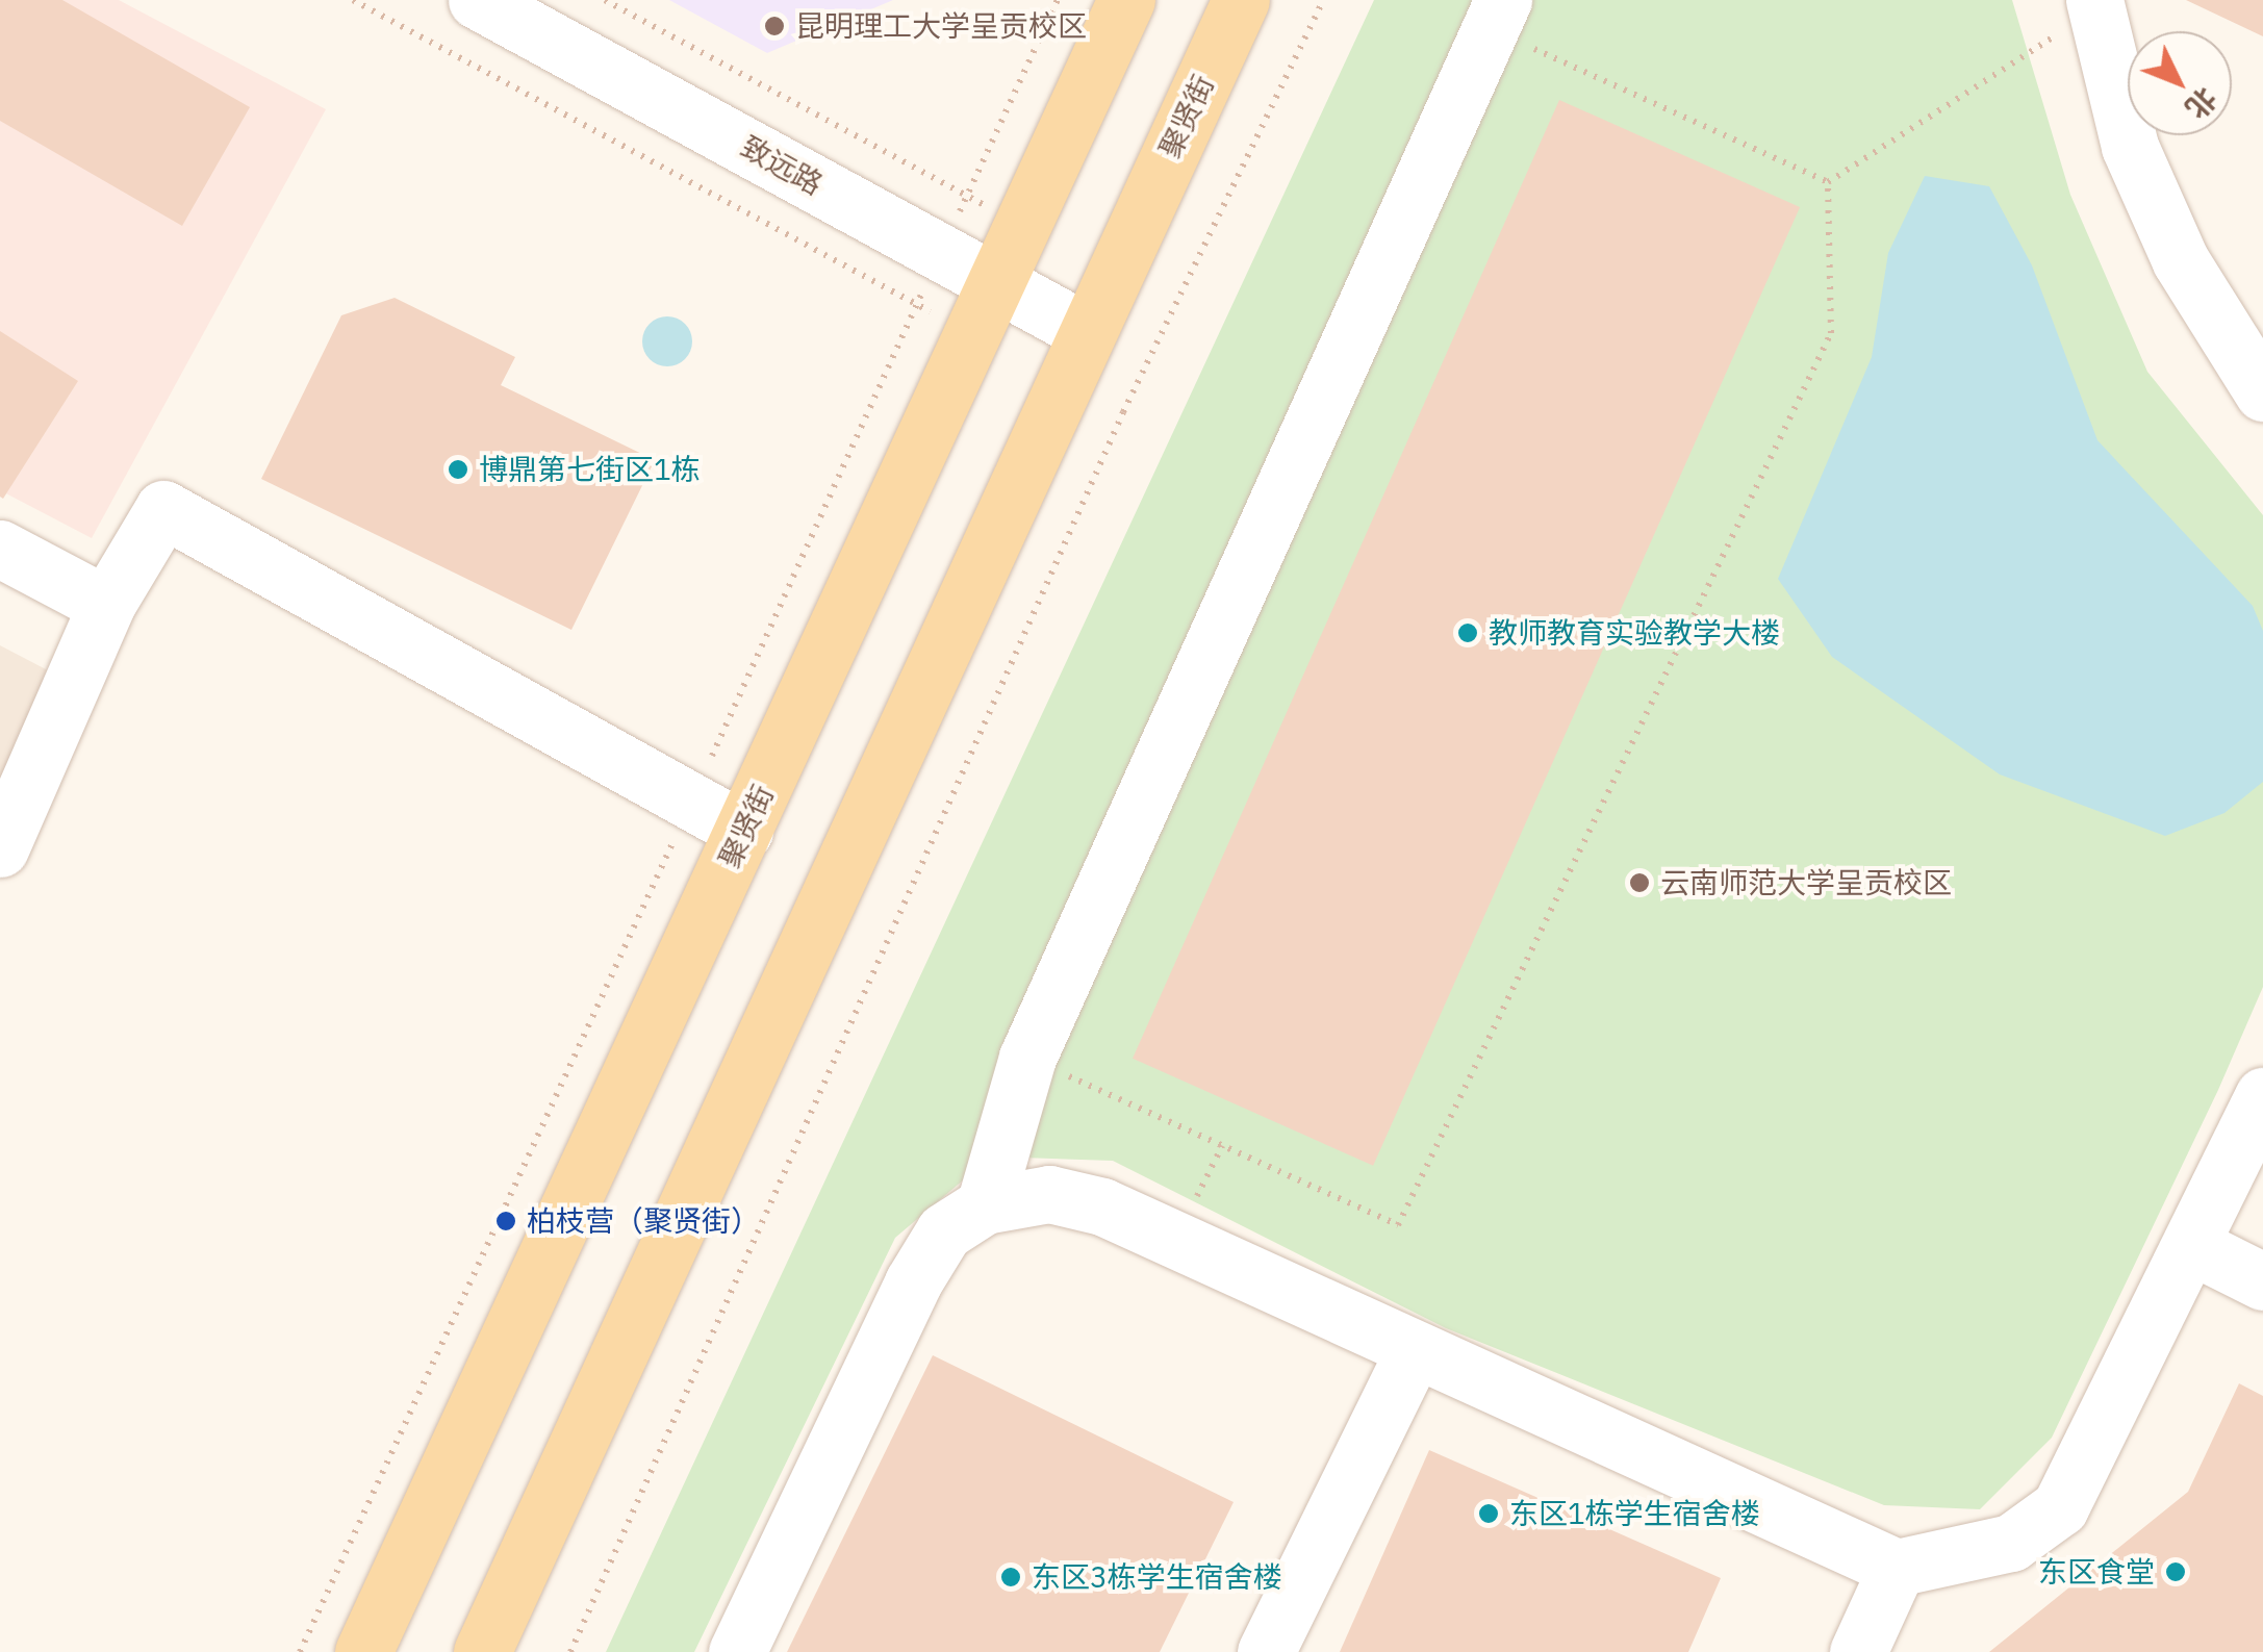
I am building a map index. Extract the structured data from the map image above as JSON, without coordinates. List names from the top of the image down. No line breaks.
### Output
{"streets":{"main road":["聚贤街"],"street":["致远路"]},"crossings":[["聚贤街","致远路"]],"places":["昆明理工大学呈贡校区","博鼎第七街区1栋","教师教育实验教学大楼","云南师范大学呈贡校区","柏枝营（聚贤街）","东区1栋学生宿舍楼","东区食堂","东区3栋学生宿舍楼"],"north":"bottom right"}
